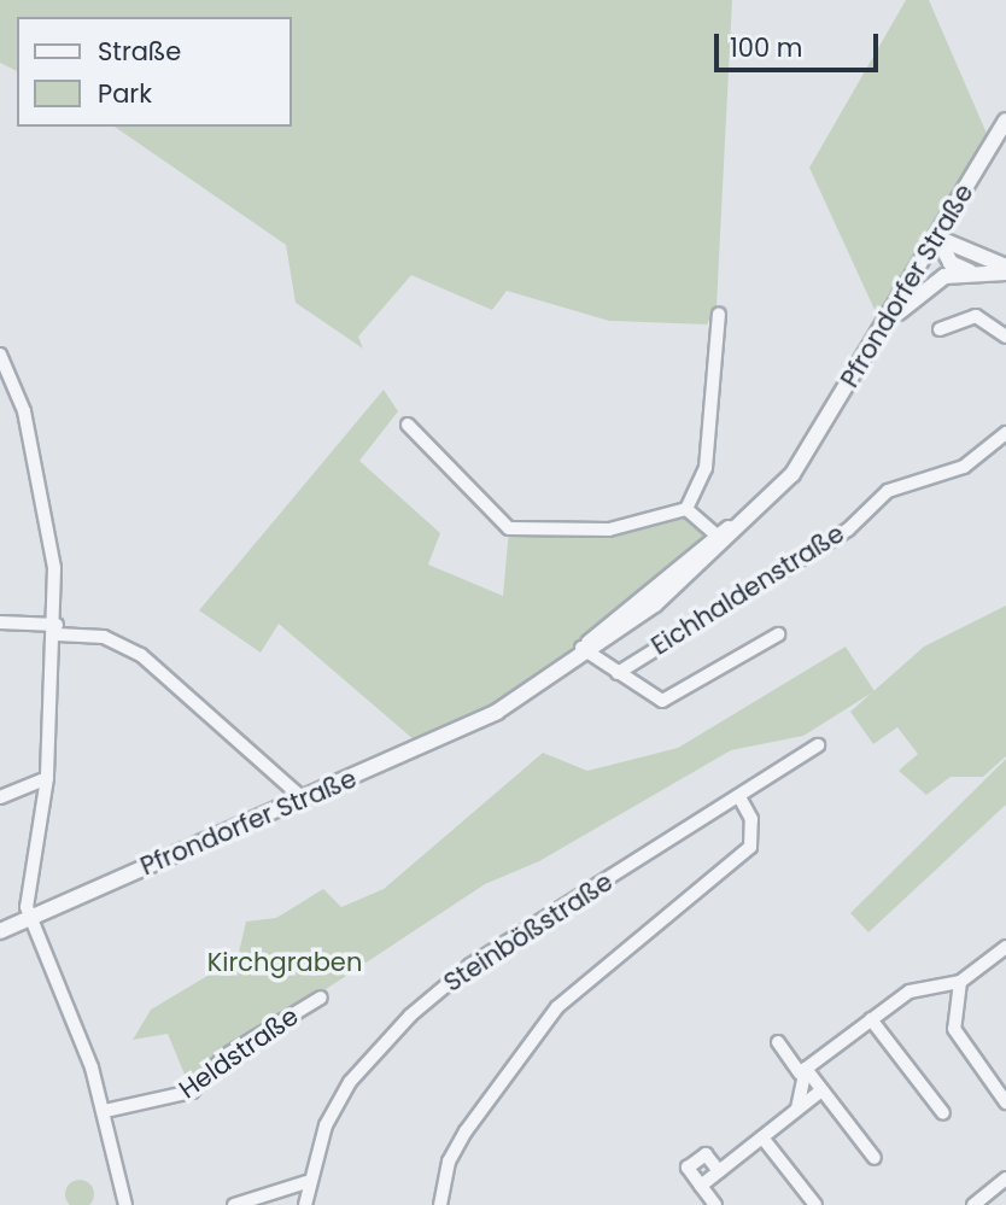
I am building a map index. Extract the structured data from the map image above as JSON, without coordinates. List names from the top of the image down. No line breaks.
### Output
{"streets":{"street":["Pfrondorfer Straße","Eichhaldenstraße","Steinbößstraße","Heldstraße"]},"crossings":[["Pfrondorfer Straße","Eichhaldenstraße"]],"parks":["Kirchgraben"],"legend":["Straße","Park"],"scale_bar":"100 m"}
